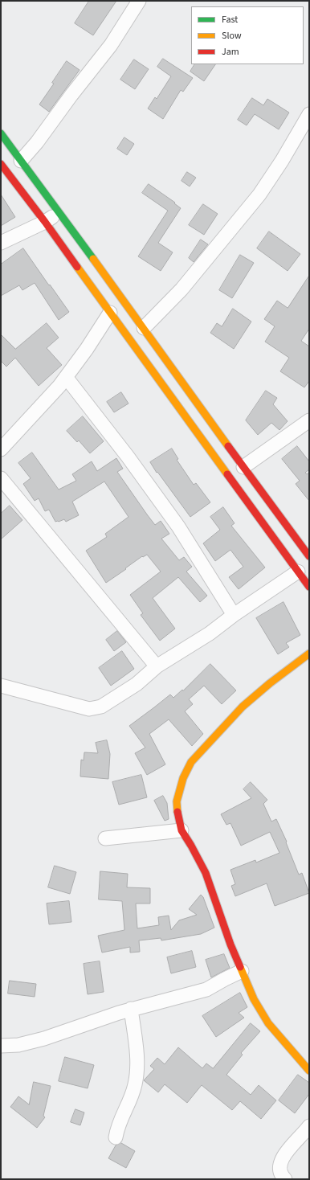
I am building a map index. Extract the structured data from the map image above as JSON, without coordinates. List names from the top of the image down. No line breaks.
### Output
{"legend":["Fast","Slow","Jam"]}
